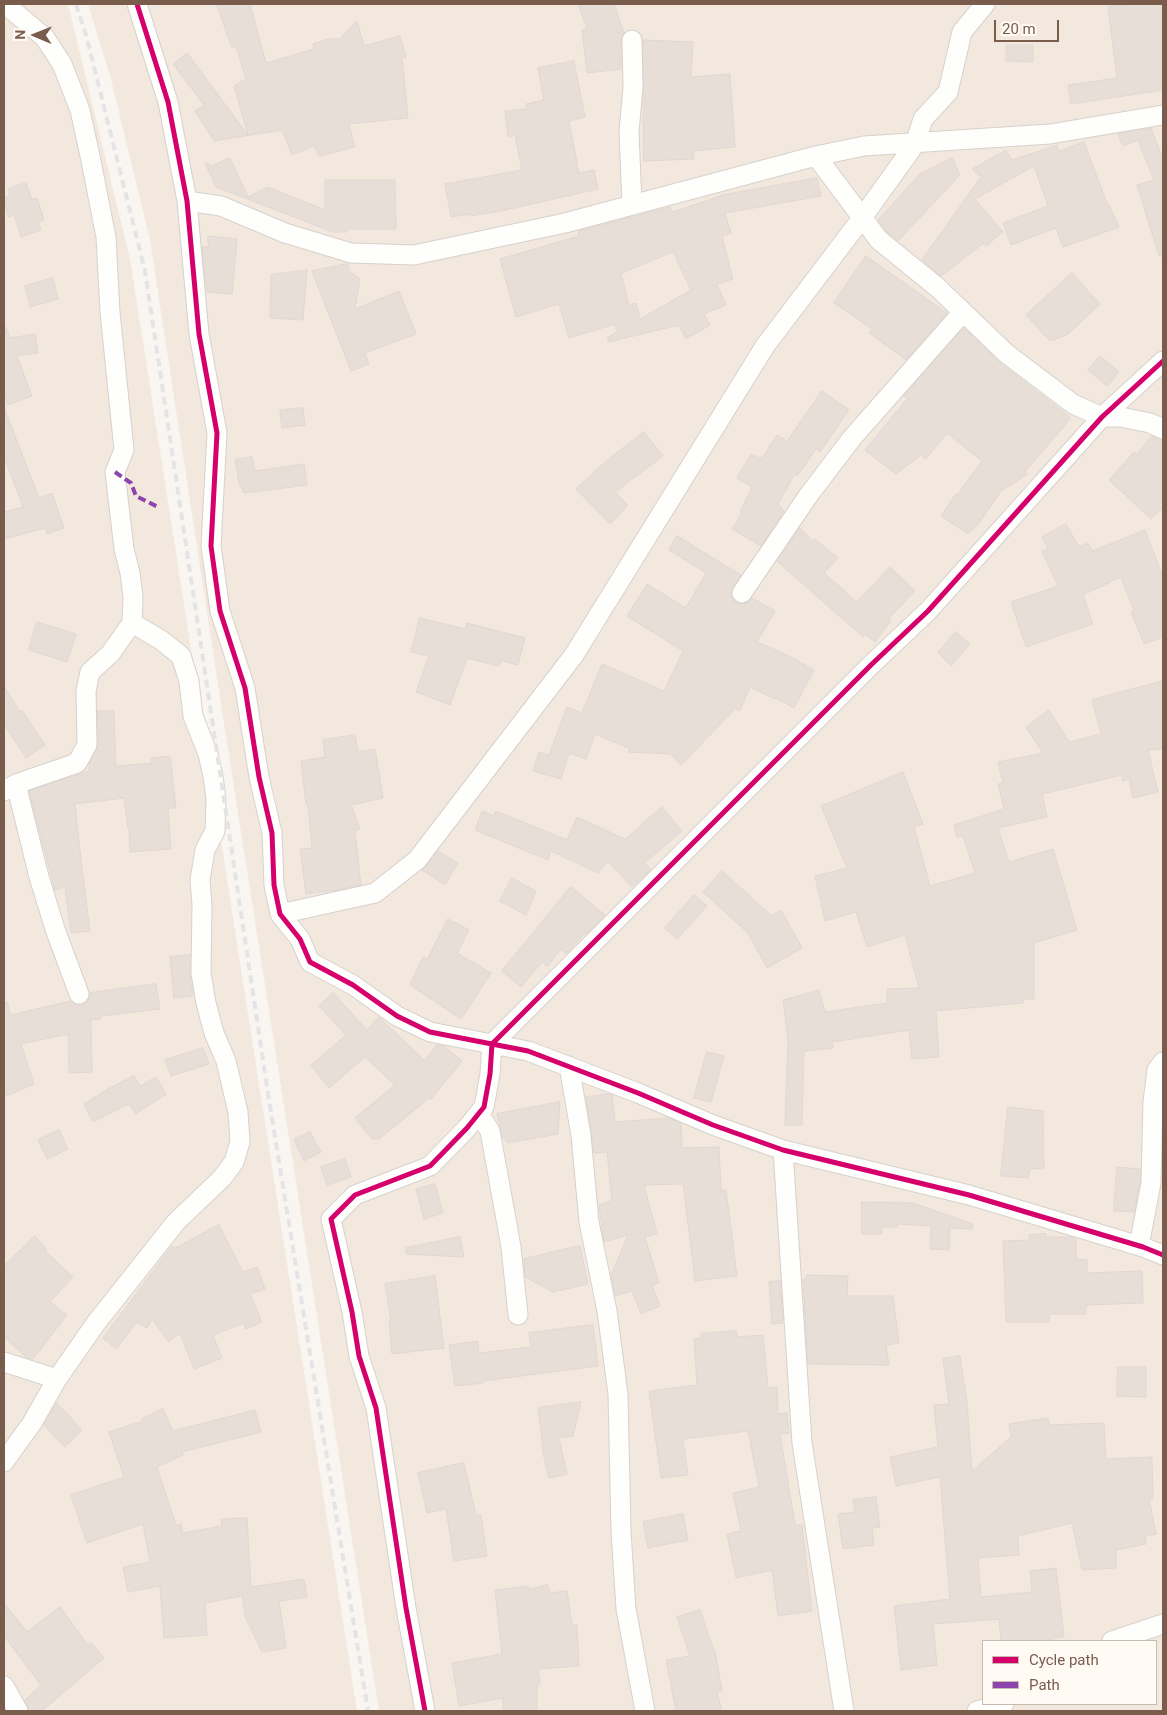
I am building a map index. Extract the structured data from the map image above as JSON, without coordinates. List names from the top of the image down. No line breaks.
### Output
{"legend":["Cycle path","Path"],"scale_bar":"20 m","north":"left"}
